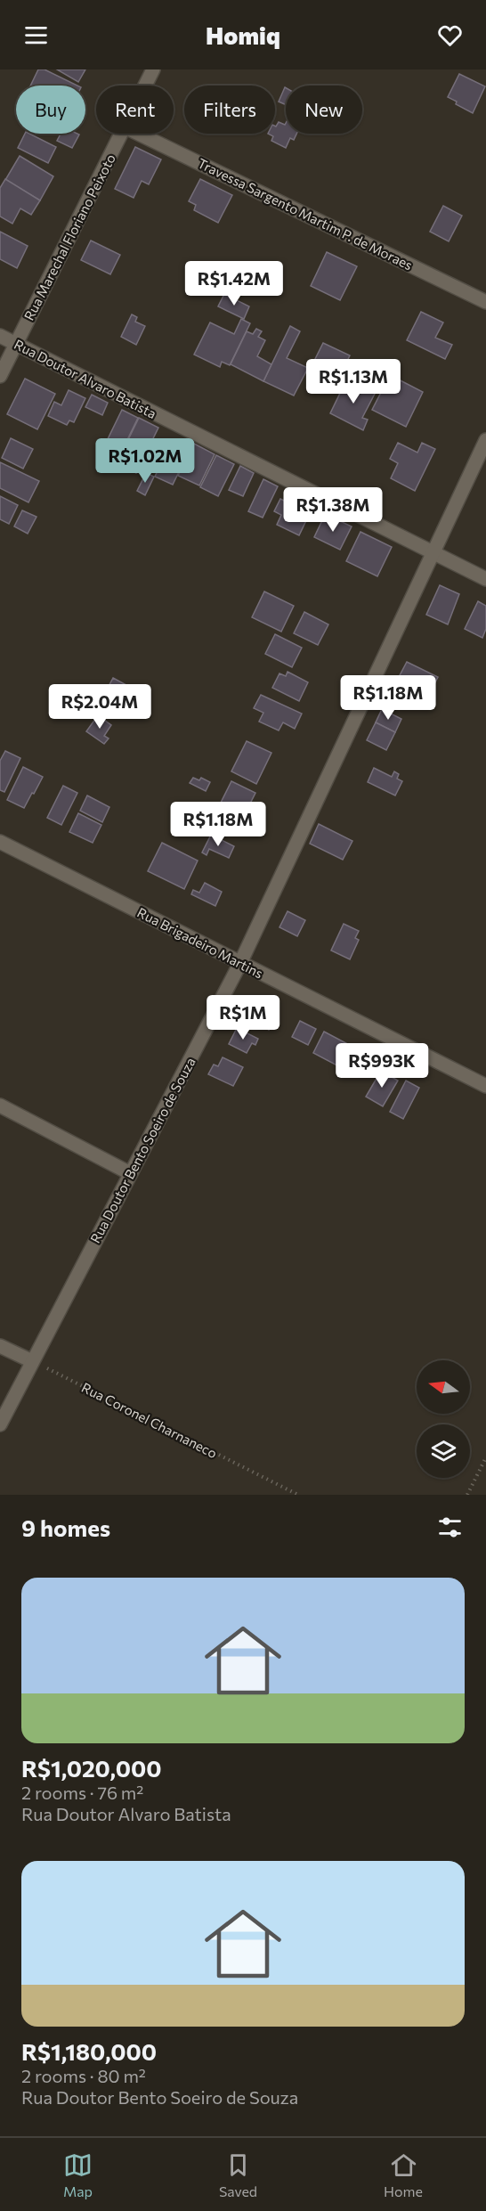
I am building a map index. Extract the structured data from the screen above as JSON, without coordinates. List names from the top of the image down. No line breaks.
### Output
{"streets":{"street":["Travessa Sargento Martim P. de Moraes","Rua Marechal Floriano Peixoto","Rua Doutor Alvaro Batista","Rua Brigadeiro Martins","Rua Doutor Bento Soeiro de Souza"],"path":["Rua Coronel Charnaneco"]},"crossings":[["Rua Marechal Floriano Peixoto","Rua Doutor Alvaro Batista"],["Rua Doutor Alvaro Batista","Rua Doutor Bento Soeiro de Souza"],["Rua Brigadeiro Martins","Rua Doutor Bento Soeiro de Souza"],["Rua Doutor Bento Soeiro de Souza","Rua Coronel Charnaneco"]],"north":"left","page":{"header":"Homiq","chip":["Buy","Rent","Filters","New"],"price":["R$1.42M","R$1.13M","R$1.02M","R$1.38M","R$1.18M","R$2.04M","R$1.18M","R$1M","R$993K"],"heading":"9 homes","list":[{"name":"R$1,020,000","note":"2 rooms · 76 m² · Rua Doutor Alvaro Batista"},{"name":"R$1,180,000","note":"2 rooms · 80 m² · Rua Doutor Bento Soeiro de Souza"}],"tabs":["Map","Saved","Home"]}}
